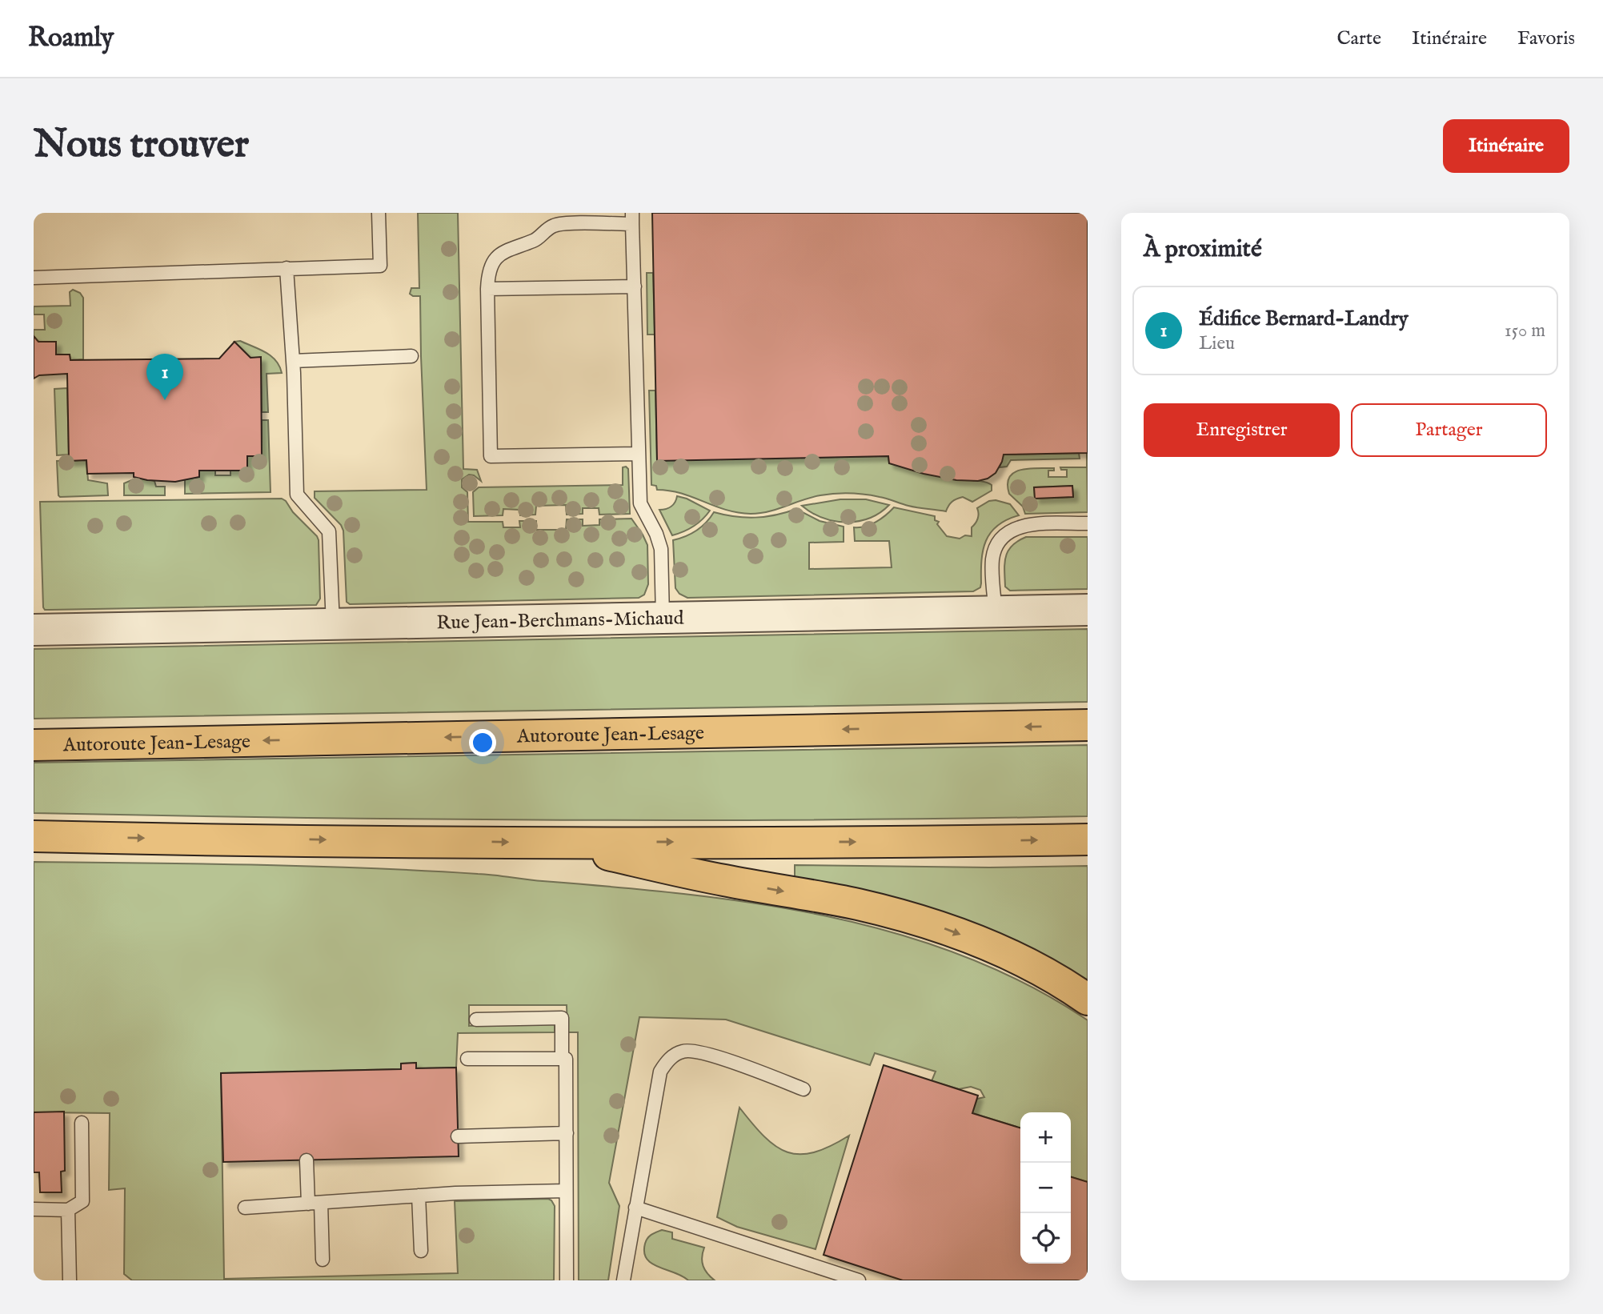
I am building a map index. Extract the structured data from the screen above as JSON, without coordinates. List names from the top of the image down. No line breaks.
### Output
{"streets":{"highway":["Autoroute Jean-Lesage"],"street":["Rue Jean-Berchmans-Michaud"]},"page":{"header":"Roamly","nav":["Carte","Itinéraire","Favoris"],"buttons":["Itinéraire",["Enregistrer","Partager"]],"title":"Nous trouver","heading":"À proximité","list":[{"mark":"1","name":"Édifice Bernard-Landry","note":"Lieu","value":"150 m"}],"pins":"1","map_buttons":["+","−"]}}
